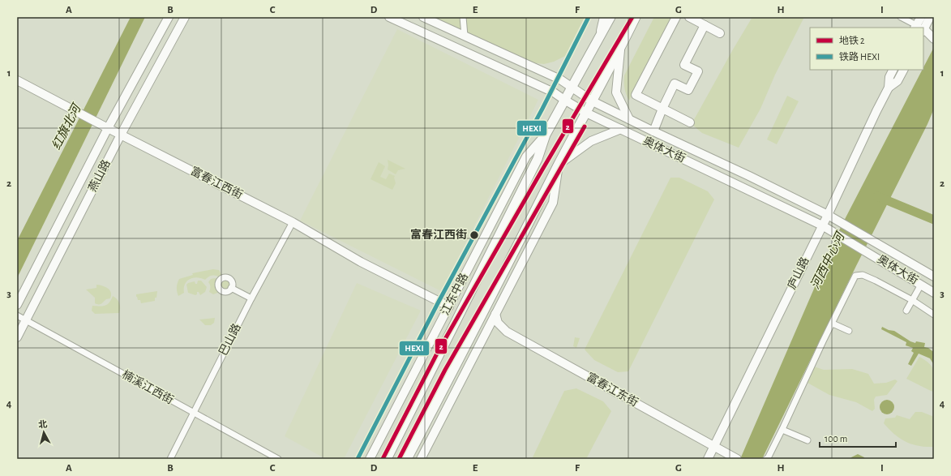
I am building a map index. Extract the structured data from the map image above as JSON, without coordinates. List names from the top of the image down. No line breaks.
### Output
{"streets":{"main road":["奥体大街","燕山路","富春江西街","庐山路","江东中路","富春江东街"],"street":["巴山路","楠溪江西街"]},"crossings":[["奥体大街","庐山路"],["奥体大街","江东中路"],["燕山路","富春江西街"],["燕山路","楠溪江西街"],["富春江西街","江东中路"],["富春江西街","巴山路"],["庐山路","富春江东街"],["巴山路","楠溪江西街"]],"water":["红旗北河","河西中心河"],"places":["富春江西街"],"lines":["metro line 2","rail line HEXI"],"legend":["地铁 2","铁路 HEXI"],"scale_bar":"100 m","north":"top","grid":{"columns":["A","B","C","D","E","F","G","H","I"],"rows":["1","2","3","4"]}}
